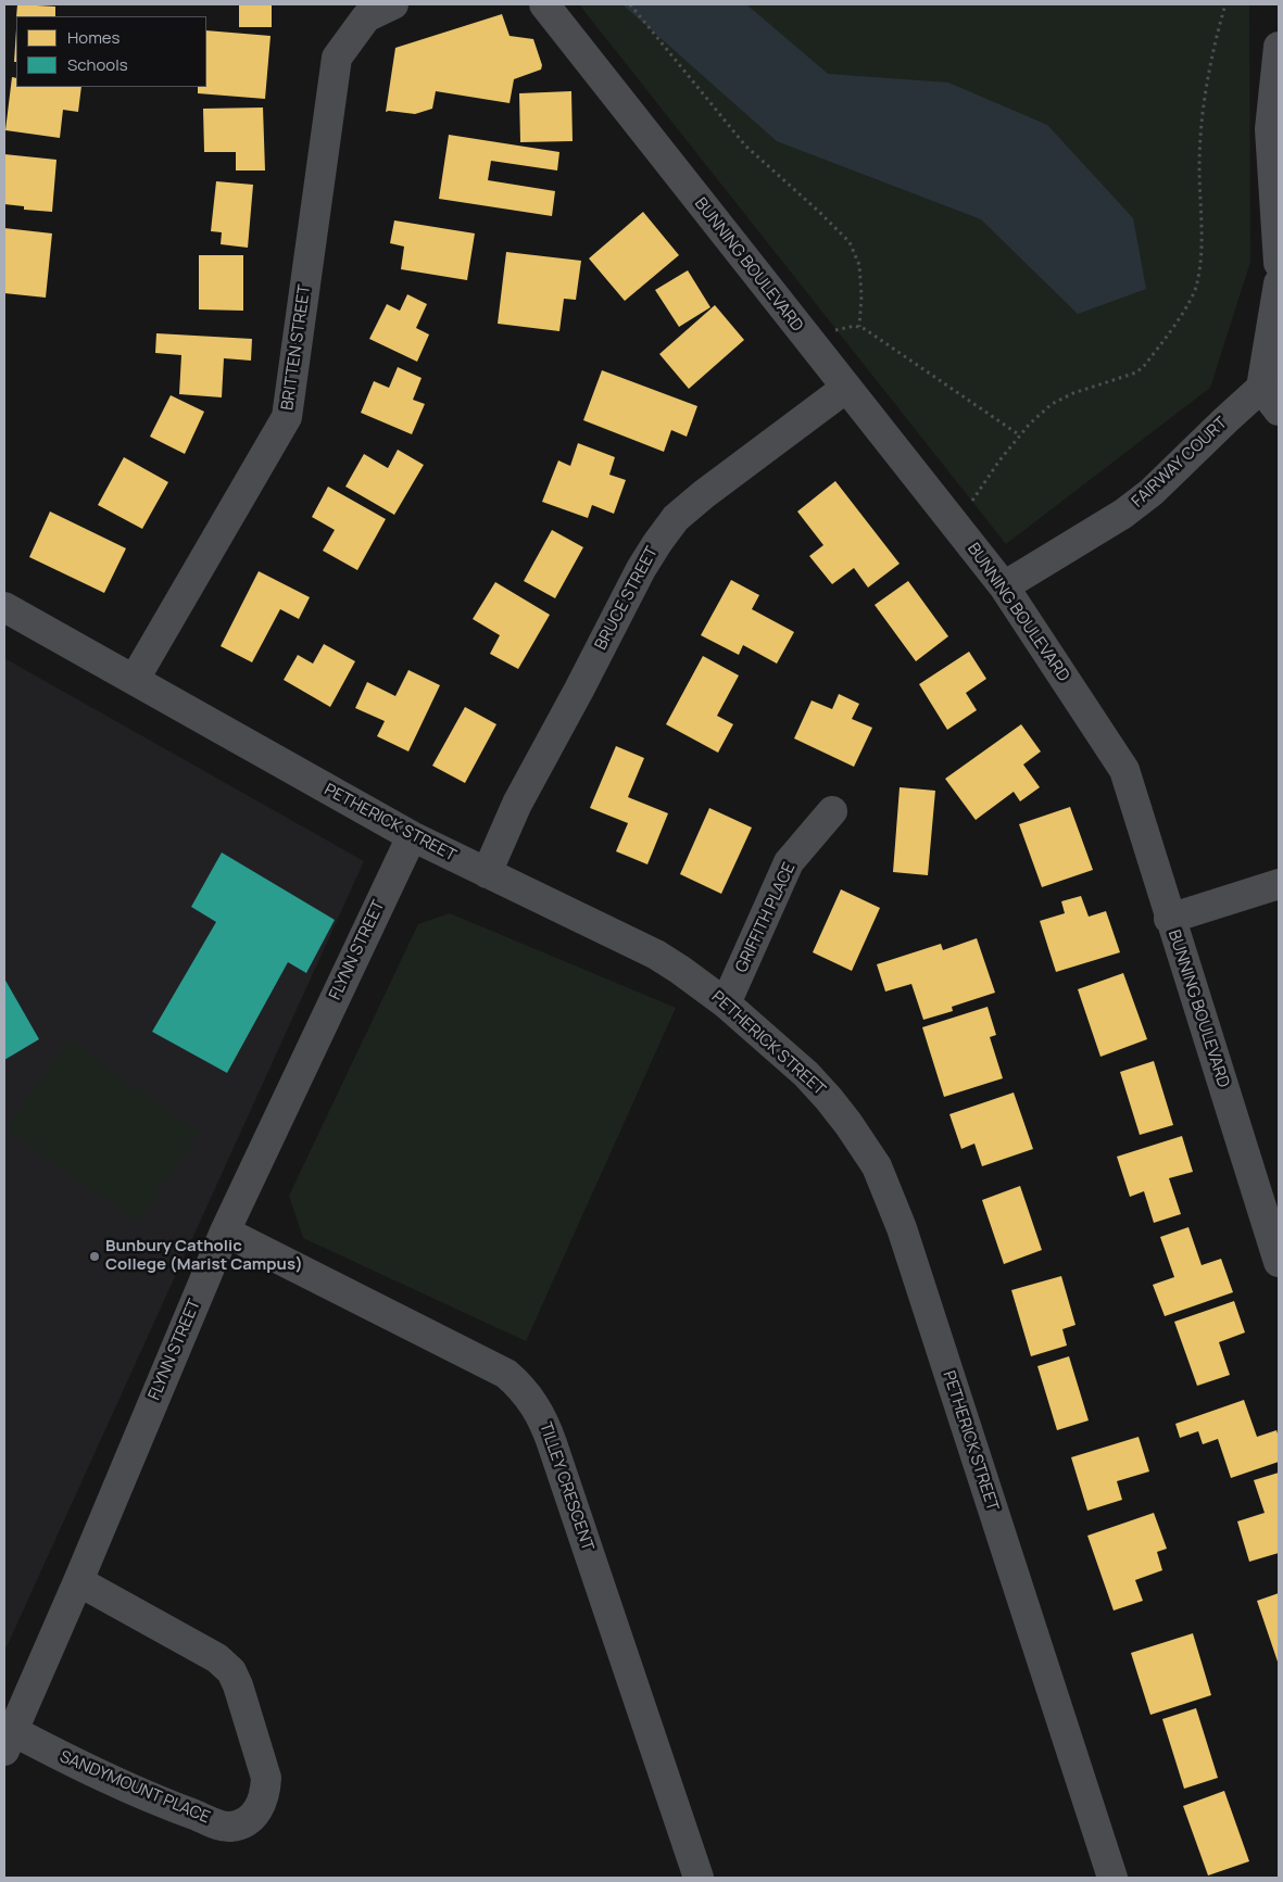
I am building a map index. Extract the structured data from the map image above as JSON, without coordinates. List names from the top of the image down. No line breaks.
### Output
{"streets":{"street":["BUNNING BOULEVARD","BRITTEN STREET","FAIRWAY COURT","BRUCE STREET","PETHERICK STREET","GRIFFITH PLACE","FLYNN STREET","TILLEY CRESCENT","SANDYMOUNT PLACE"]},"crossings":[["BUNNING BOULEVARD","FAIRWAY COURT"],["BUNNING BOULEVARD","BRUCE STREET"],["BRITTEN STREET","PETHERICK STREET"],["BRUCE STREET","PETHERICK STREET"],["PETHERICK STREET","GRIFFITH PLACE"],["PETHERICK STREET","FLYNN STREET"],["FLYNN STREET","TILLEY CRESCENT"],["FLYNN STREET","SANDYMOUNT PLACE"]],"places":["Bunbury Catholic College (Marist Campus)"],"legend":["Homes","Schools"]}
